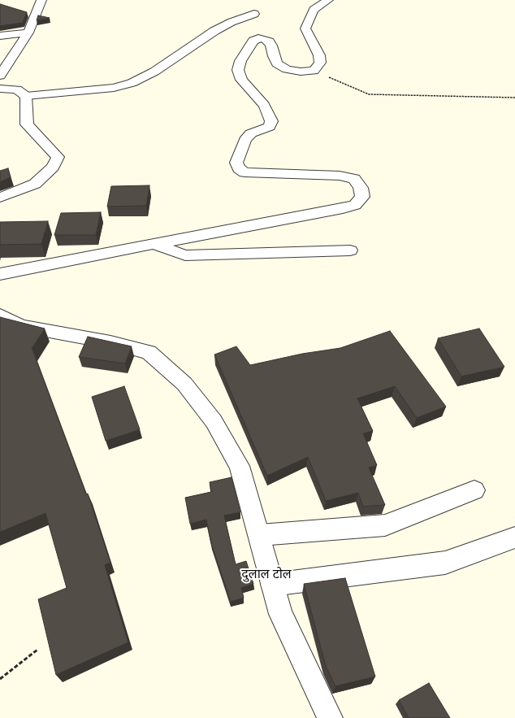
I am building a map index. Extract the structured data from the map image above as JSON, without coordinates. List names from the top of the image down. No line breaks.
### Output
{"districts":["दुलाल टोल"]}
